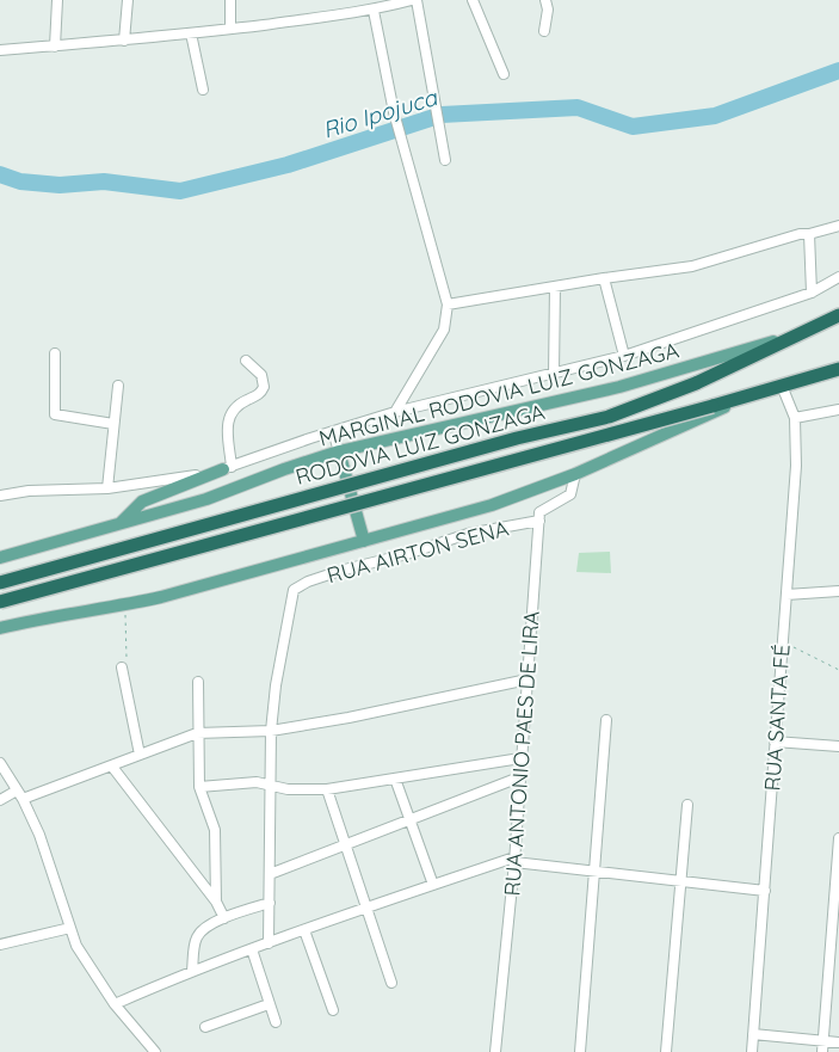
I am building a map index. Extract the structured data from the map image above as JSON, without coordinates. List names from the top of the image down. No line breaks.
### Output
{"streets":{"highway":["RODOVIA LUIZ GONZAGA"],"main road":["MARGINAL RODOVIA LUIZ GONZAGA"],"street":["RUA AIRTON SENA","RUA SANTA FÉ","RUA ANTONIO PAES DE LIRA"]},"crossings":[["MARGINAL RODOVIA LUIZ GONZAGA","RODOVIA LUIZ GONZAGA"],["RODOVIA LUIZ GONZAGA","RUA SANTA FÉ"],["RUA AIRTON SENA","RUA ANTONIO PAES DE LIRA"]],"water":["Rio Ipojuca"]}
